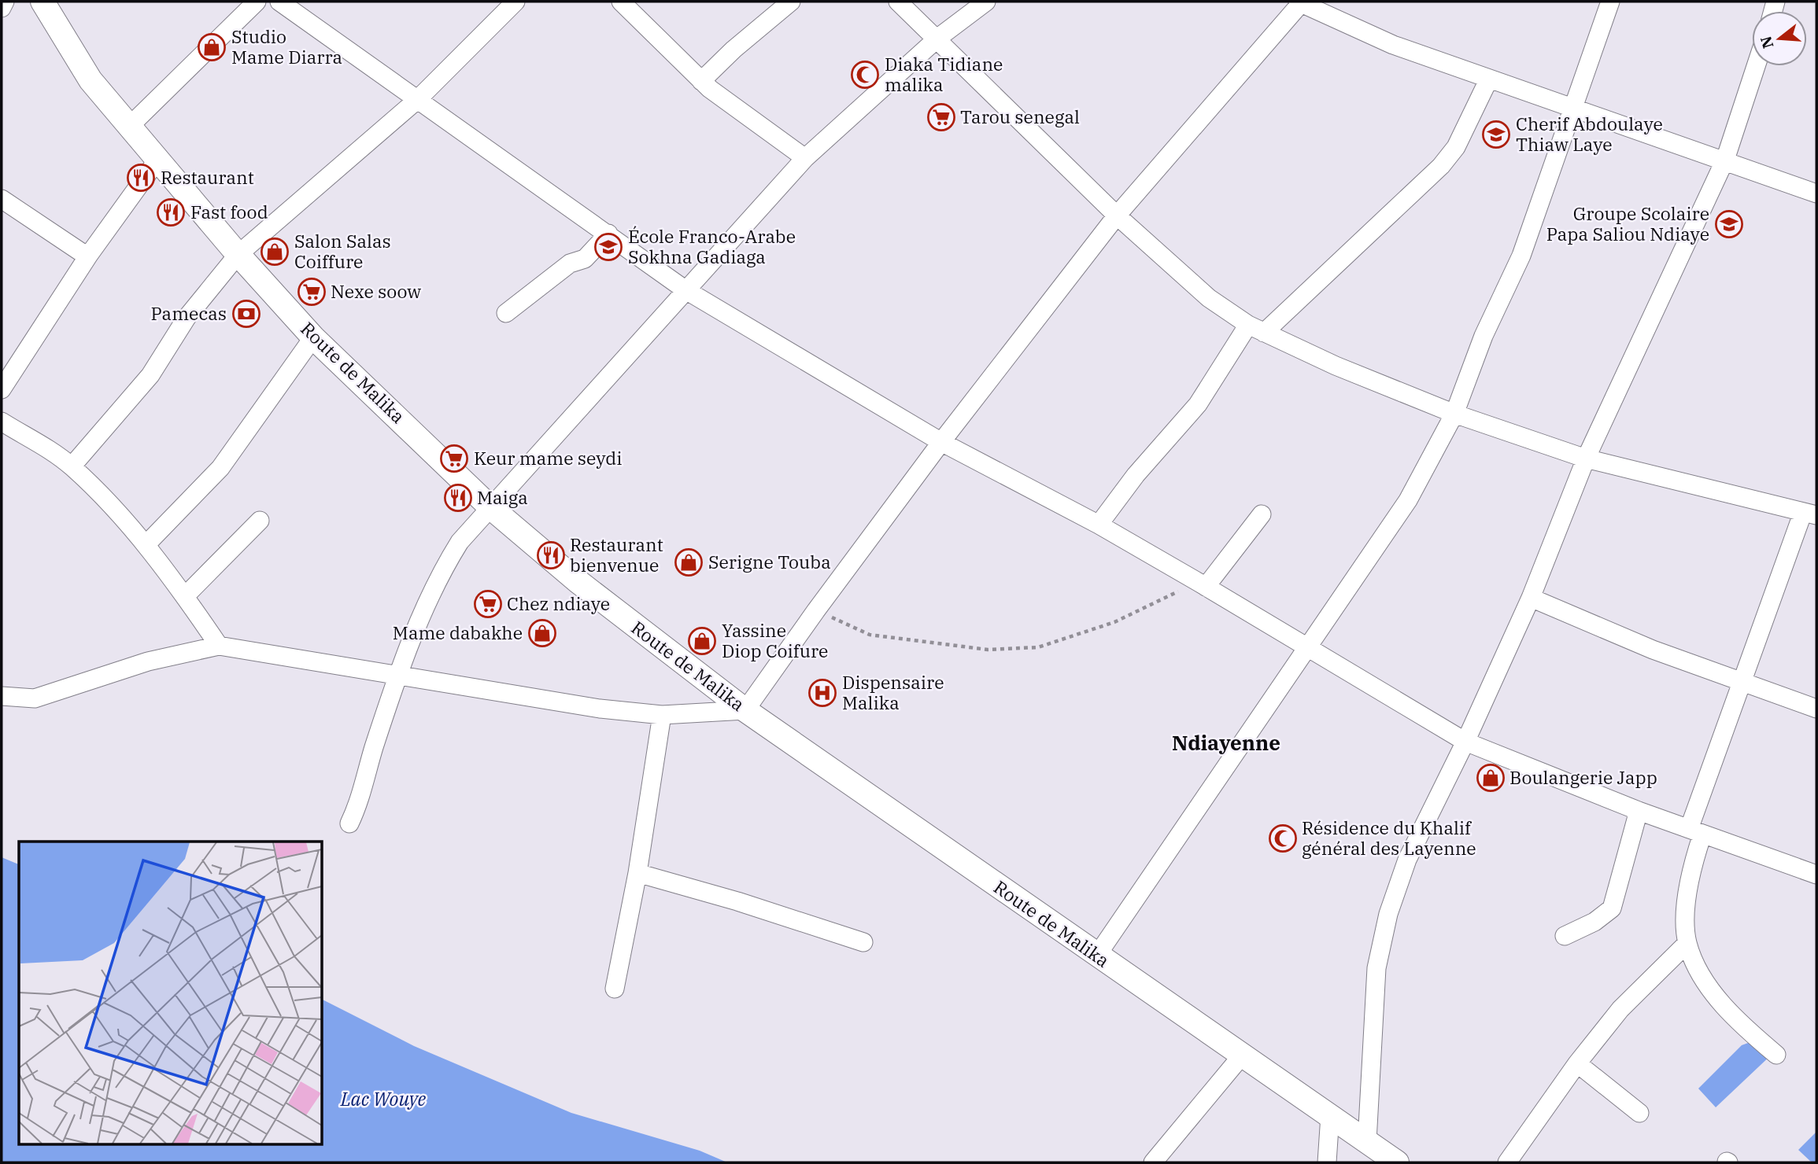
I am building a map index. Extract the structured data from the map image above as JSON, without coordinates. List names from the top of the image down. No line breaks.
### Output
{"streets":{"main road":["Route de Malika"]},"districts":["Ndiayenne"],"water":["Lac Wouye"],"places":{"shop":["Studio Mame Diarra","Salon Salas Coiffure","Serigne Touba","Mame dabakhe","Yassine Diop Coifure","Boulangerie Japp"],"mosque":["Diaka Tidiane malika","Résidence du Khalif général des Layenne"],"supermarket":["Tarou senegal","Nexe soow","Keur mame seydi","Chez ndiaye"],"school or university":["Cherif Abdoulaye Thiaw Laye","Groupe Scolaire Papa Saliou Ndiaye","École Franco-Arabe Sokhna Gadiaga"],"restaurant":["Restaurant","Fast food","Maiga","Restaurant bienvenue"],"bank":["Pamecas"],"hospital":["Dispensaire Malika"]},"north":"left"}
